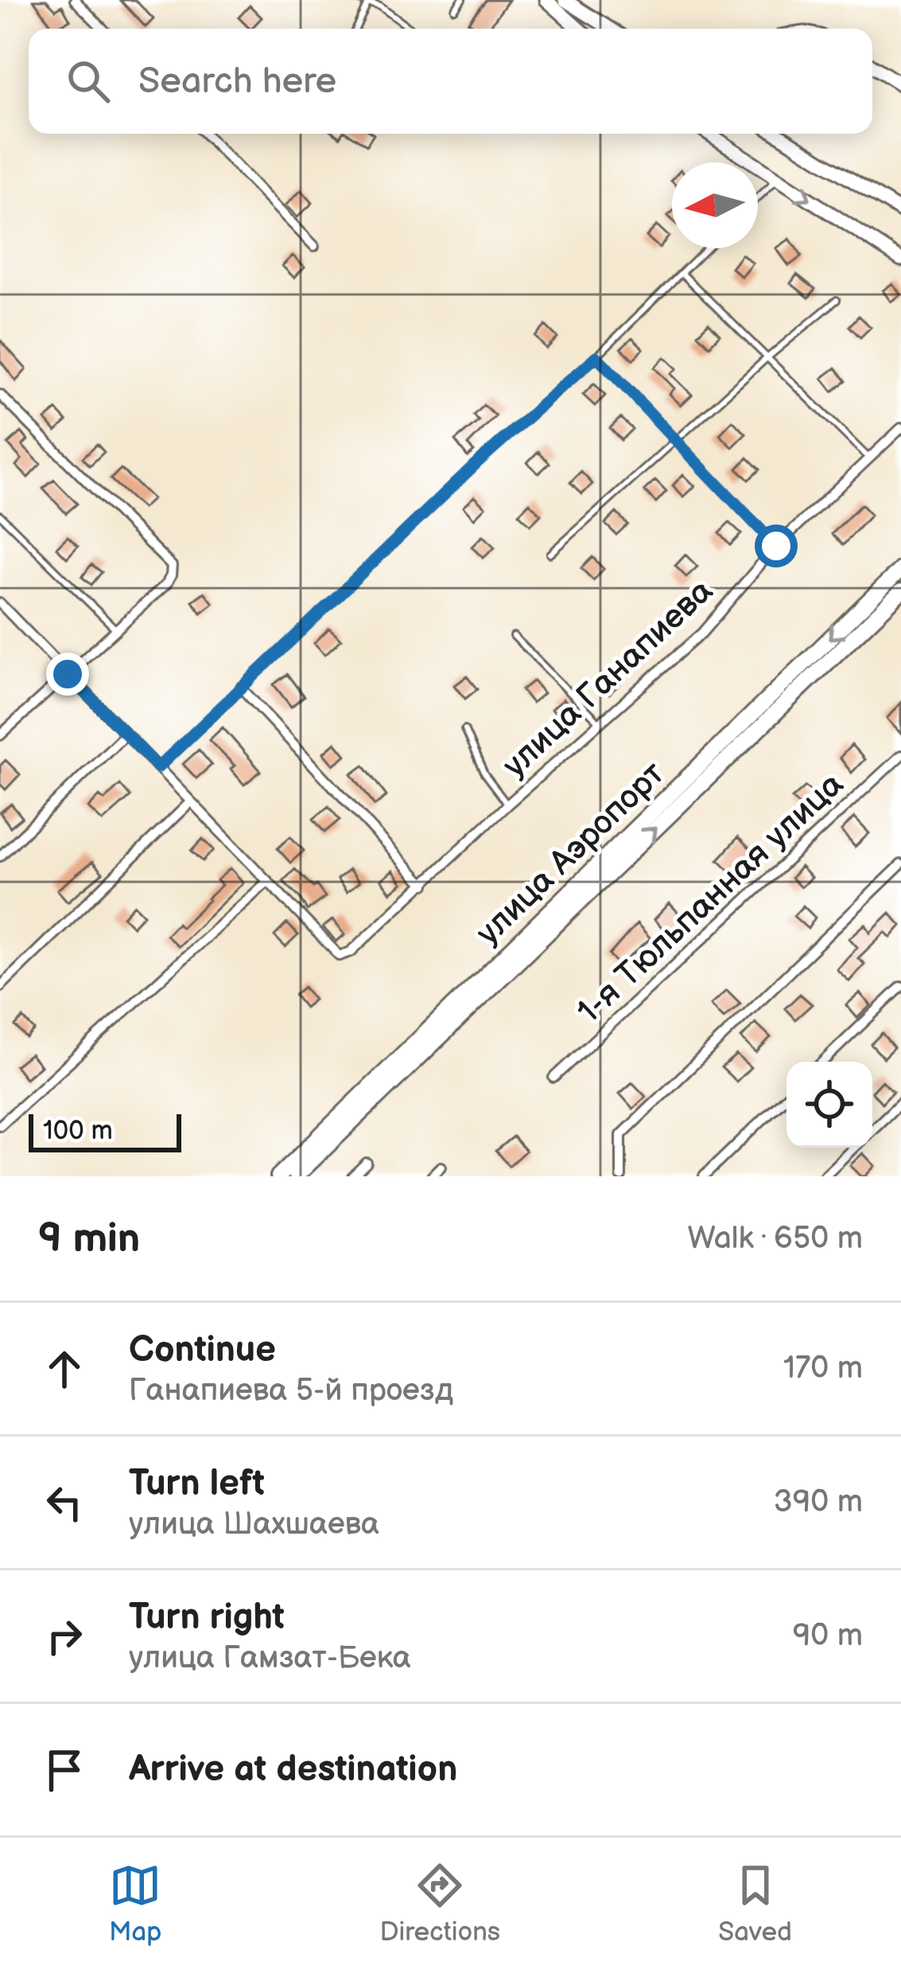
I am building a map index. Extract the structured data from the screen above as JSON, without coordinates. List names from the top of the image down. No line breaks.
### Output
{"streets":{"main road":["улица Аэропорт"],"street":["улица Ганапиева","1-я Тюльпанная улица"]},"scale_bar":"100 m","north":"left","page":{"search":"Search here","scale":"100 m","heading":["9 min","Walk · 650 m"],"list":[["Continue","Ганапиева 5-й проезд","170 m"],["Turn left","улица Шахшаева","390 m"],["Turn right","улица Гамзат-Бека","90 m"],"Arrive at destination"],"nav":["Map","Directions","Saved"]}}
